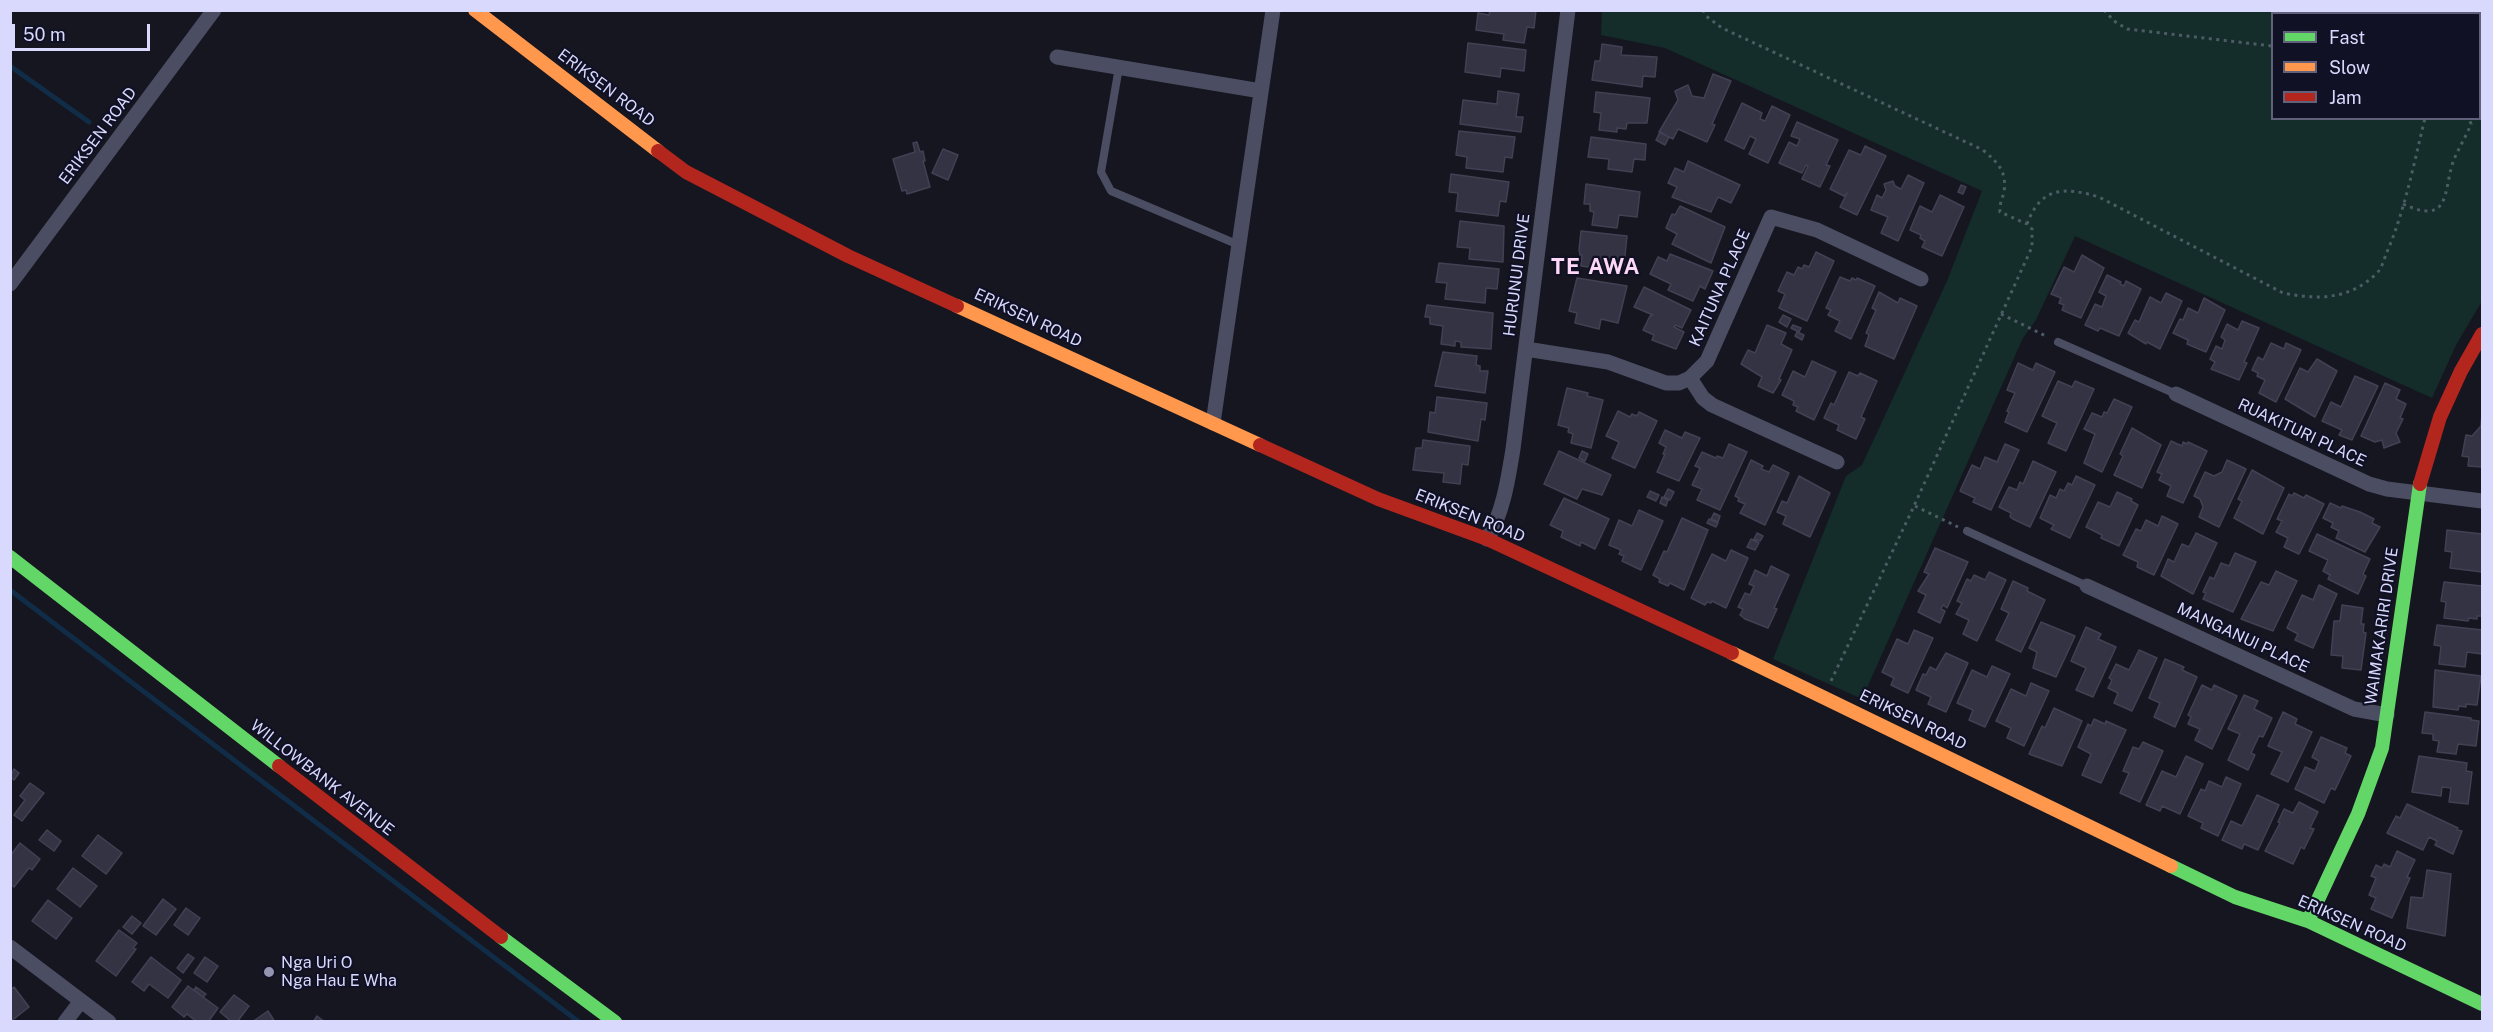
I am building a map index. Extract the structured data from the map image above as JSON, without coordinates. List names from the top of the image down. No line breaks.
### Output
{"streets":{"street":["ERIKSEN ROAD","HURUNUI DRIVE","KAITUNA PLACE","RUAKITURI PLACE","WAIMAKARIRI DRIVE","MANGANUI PLACE","WILLOWBANK AVENUE"]},"crossings":[["ERIKSEN ROAD","HURUNUI DRIVE"],["ERIKSEN ROAD","WAIMAKARIRI DRIVE"],["RUAKITURI PLACE","WAIMAKARIRI DRIVE"],["WAIMAKARIRI DRIVE","MANGANUI PLACE"]],"districts":["TE AWA"],"places":["Nga Uri O Nga Hau E Wha"],"legend":["Fast","Slow","Jam"],"scale_bar":"50 m"}
